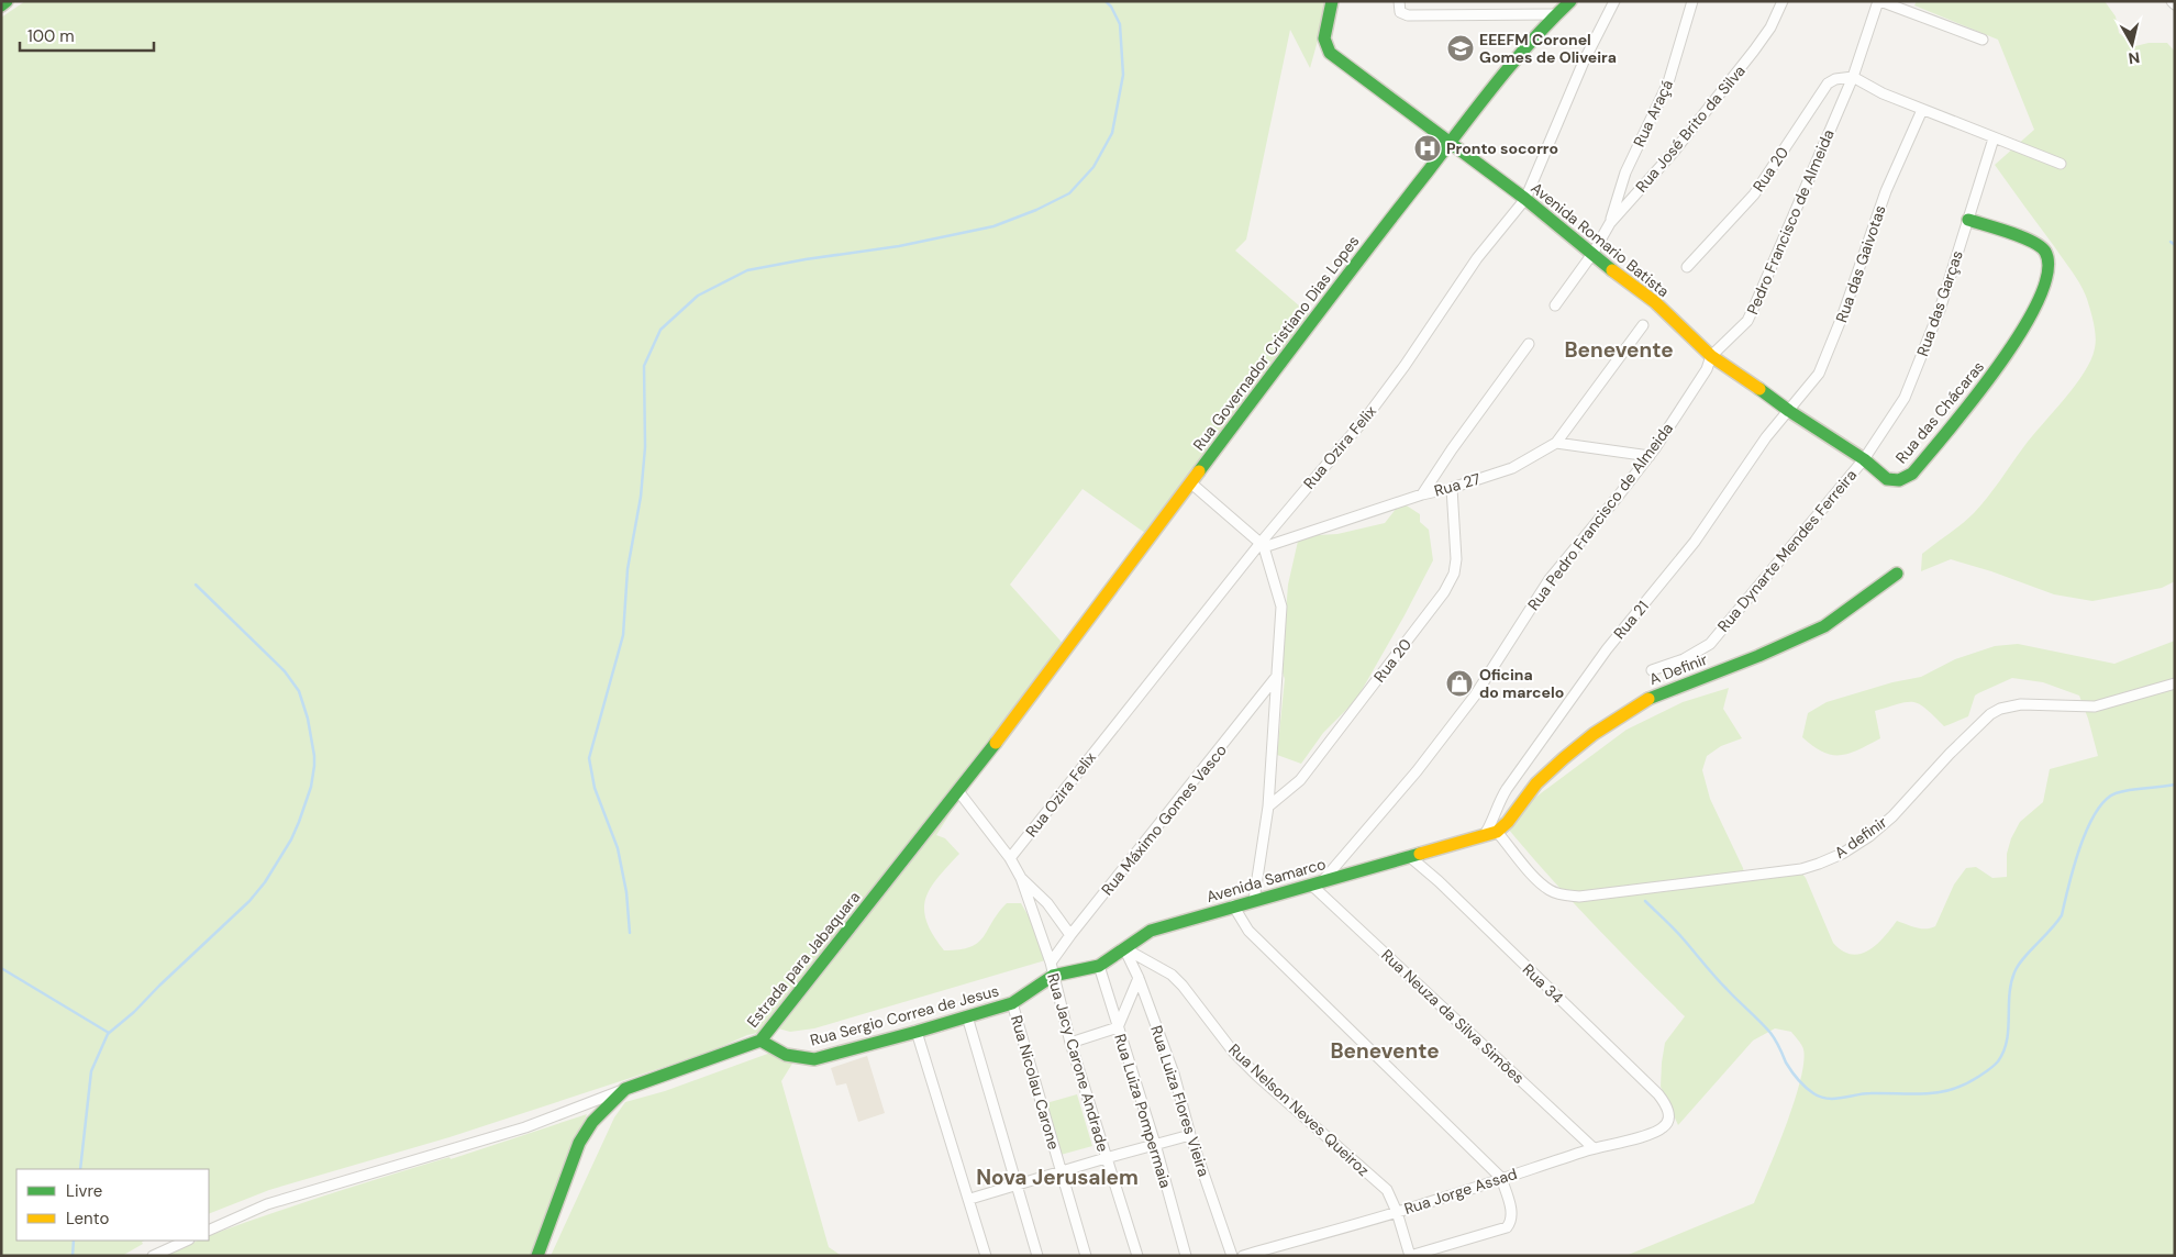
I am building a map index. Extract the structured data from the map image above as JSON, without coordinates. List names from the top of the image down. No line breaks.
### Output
{"streets":{"street":["Rua Araçá","Rua José Brito da Silva","Rua 20","Pedro Francisco de Almeida","Avenida Romario Batista","Rua das Gaivotas","Rua das Garças","Rua Governador Cristiano Dias Lopes","Rua das Chácaras","Rua Ozira Felix","Rua 27","Rua Pedro Francisco de Almeida","Rua Dynarte Mendes Ferreira","Rua 21","A Definir","Rua Máximo Gomes Vasco","A definir","Avenida Samarco","Estrada para Jabaquara","Rua 34","Rua Sergio Correa de Jesus","Rua Neuza da Silva Simões","Rua Jacy Carone Andrade","Rua Nicolau Carone","Rua Luiza Flores Vieira","Rua Nelson Neves Queiroz","Rua Luiza Pompermaia","Rua Jorge Assad"]},"crossings":[["Rua Araçá","Rua José Brito da Silva"],["Rua José Brito da Silva","Avenida Romario Batista"],["Rua 20","Pedro Francisco de Almeida"],["Rua 20","Rua 27"],["Pedro Francisco de Almeida","Avenida Romario Batista"],["Pedro Francisco de Almeida","Rua Pedro Francisco de Almeida"],["Avenida Romario Batista","Rua das Gaivotas"],["Avenida Romario Batista","Rua das Garças"],["Avenida Romario Batista","Rua Governador Cristiano Dias Lopes"],["Avenida Romario Batista","Rua das Chácaras"],["Avenida Romario Batista","Rua Ozira Felix"],["Avenida Romario Batista","Rua Pedro Francisco de Almeida"],["Avenida Romario Batista","Rua Dynarte Mendes Ferreira"],["Avenida Romario Batista","Rua 21"],["Rua das Gaivotas","Rua 21"],["Rua das Garças","Rua das Chácaras"],["Rua das Garças","Rua Dynarte Mendes Ferreira"],["Rua Governador Cristiano Dias Lopes","Estrada para Jabaquara"],["Rua Ozira Felix","Rua 27"],["Rua Pedro Francisco de Almeida","Avenida Samarco"],["Rua Pedro Francisco de Almeida","Rua Neuza da Silva Simões"],["Rua 21","Avenida Samarco"],["A Definir","A definir"],["A Definir","Avenida Samarco"],["Rua Máximo Gomes Vasco","Avenida Samarco"],["Rua Máximo Gomes Vasco","Rua Sergio Correa de Jesus"],["Rua Máximo Gomes Vasco","Rua Jacy Carone Andrade"],["A definir","Avenida Samarco"],["Avenida Samarco","Rua 34"],["Avenida Samarco","Rua Sergio Correa de Jesus"],["Avenida Samarco","Rua Neuza da Silva Simões"],["Avenida Samarco","Rua Jacy Carone Andrade"],["Avenida Samarco","Rua Luiza Flores Vieira"],["Avenida Samarco","Rua Nelson Neves Queiroz"],["Avenida Samarco","Rua Luiza Pompermaia"],["Estrada para Jabaquara","Rua Sergio Correa de Jesus"],["Rua 34","Rua Jorge Assad"],["Rua Sergio Correa de Jesus","Rua Jacy Carone Andrade"],["Rua Sergio Correa de Jesus","Rua Nicolau Carone"],["Rua Neuza da Silva Simões","Rua Jorge Assad"],["Rua Luiza Flores Vieira","Rua Nelson Neves Queiroz"],["Rua Nelson Neves Queiroz","Rua Jorge Assad"]],"districts":["Benevente","Benevente","Nova Jerusalem"],"places":{"school or university":["EEEFM Coronel Gomes de Oliveira"],"hospital":["Pronto socorro"],"shop":["Oficina do marcelo"]},"legend":["Livre","Lento"],"scale_bar":"100 m","north":"bottom"}
